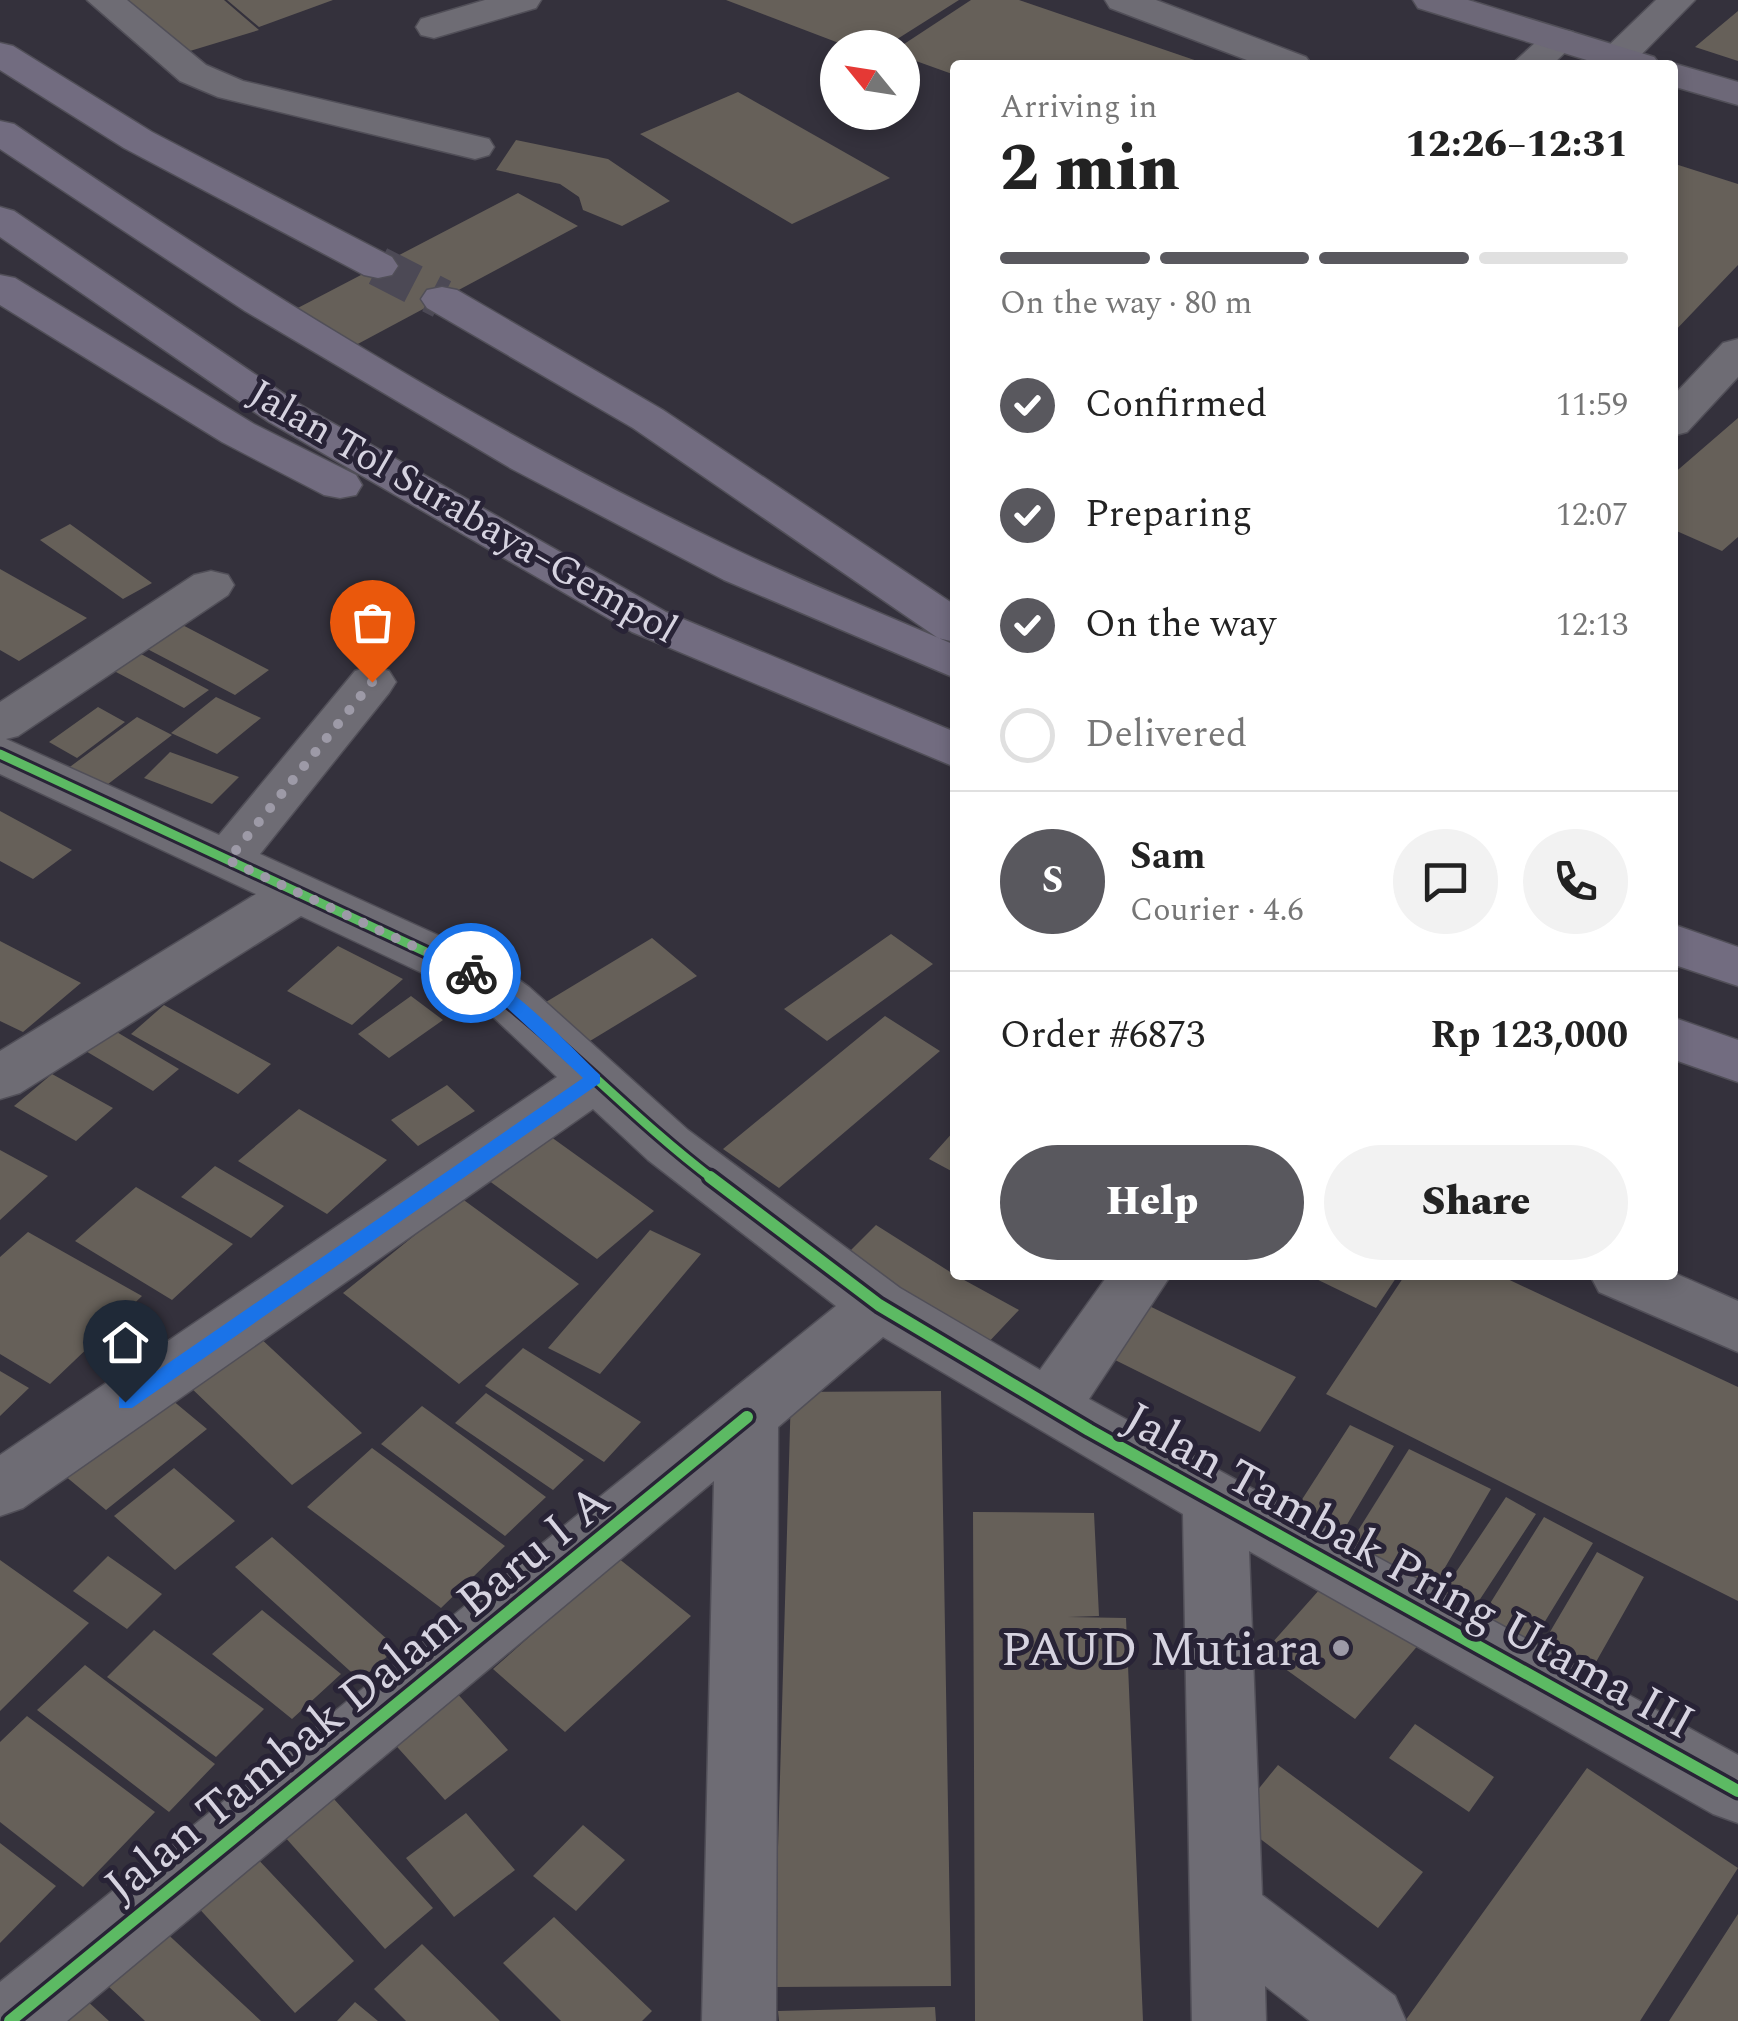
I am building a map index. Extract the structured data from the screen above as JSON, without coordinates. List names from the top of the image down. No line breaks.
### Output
{"streets":{"highway":["Jalan Tol Surabaya–Gempol"],"street":["Jalan Tambak Pring Utama III","Jalan Tambak Dalam Baru I A"]},"crossings":[["Jalan Tambak Pring Utama III","Jalan Tambak Dalam Baru I A"]],"places":["PAUD Mutiara"],"north":"top left","page":{"heading":["2 min","Arriving in","12:26–12:31"],"panel":["Sam","Courier · 4.6","Order #6873","Rp 123,000"],"bar":"On the way · 80 m","list":[["Confirmed","11:59"],["Preparing","12:07"],["On the way","12:13"],"Delivered"],"round":"S","buttons":["Help","Share"]}}
